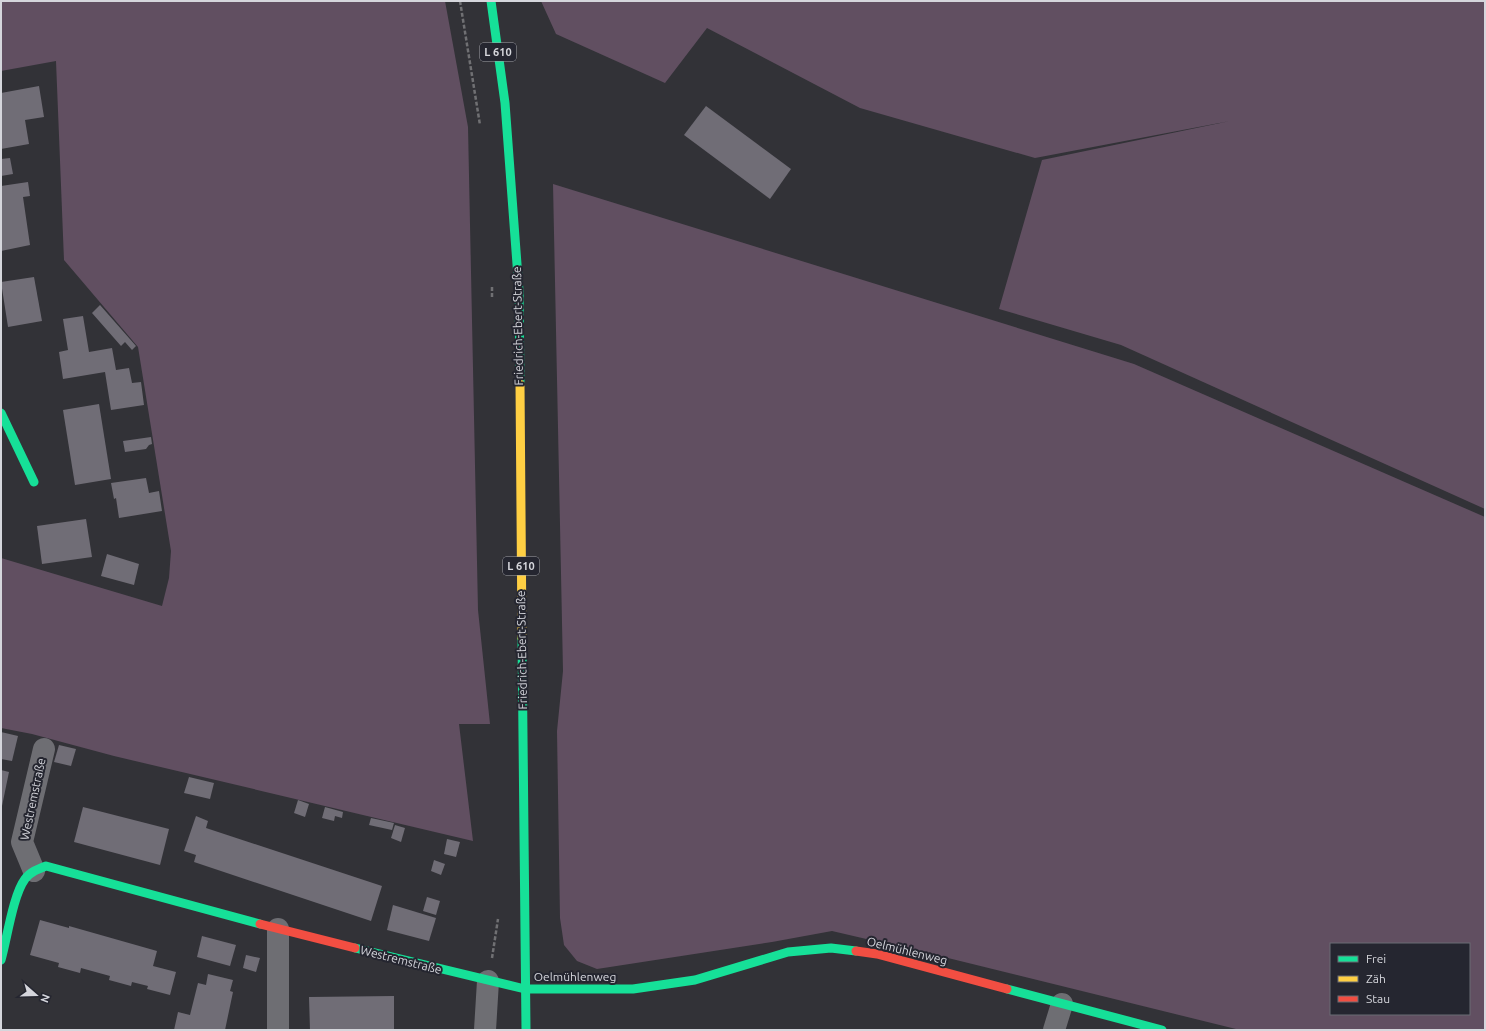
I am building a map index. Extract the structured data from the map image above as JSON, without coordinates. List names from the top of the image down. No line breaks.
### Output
{"streets":{"street":["L 610","Friedrich-Ebert-Straße","Westremstraße","Oelmühlenweg"]},"crossings":[["Friedrich-Ebert-Straße","Westremstraße"],["Friedrich-Ebert-Straße","Oelmühlenweg"],["Westremstraße","Oelmühlenweg"]],"legend":["Frei","Zäh","Stau"],"north":"right"}
